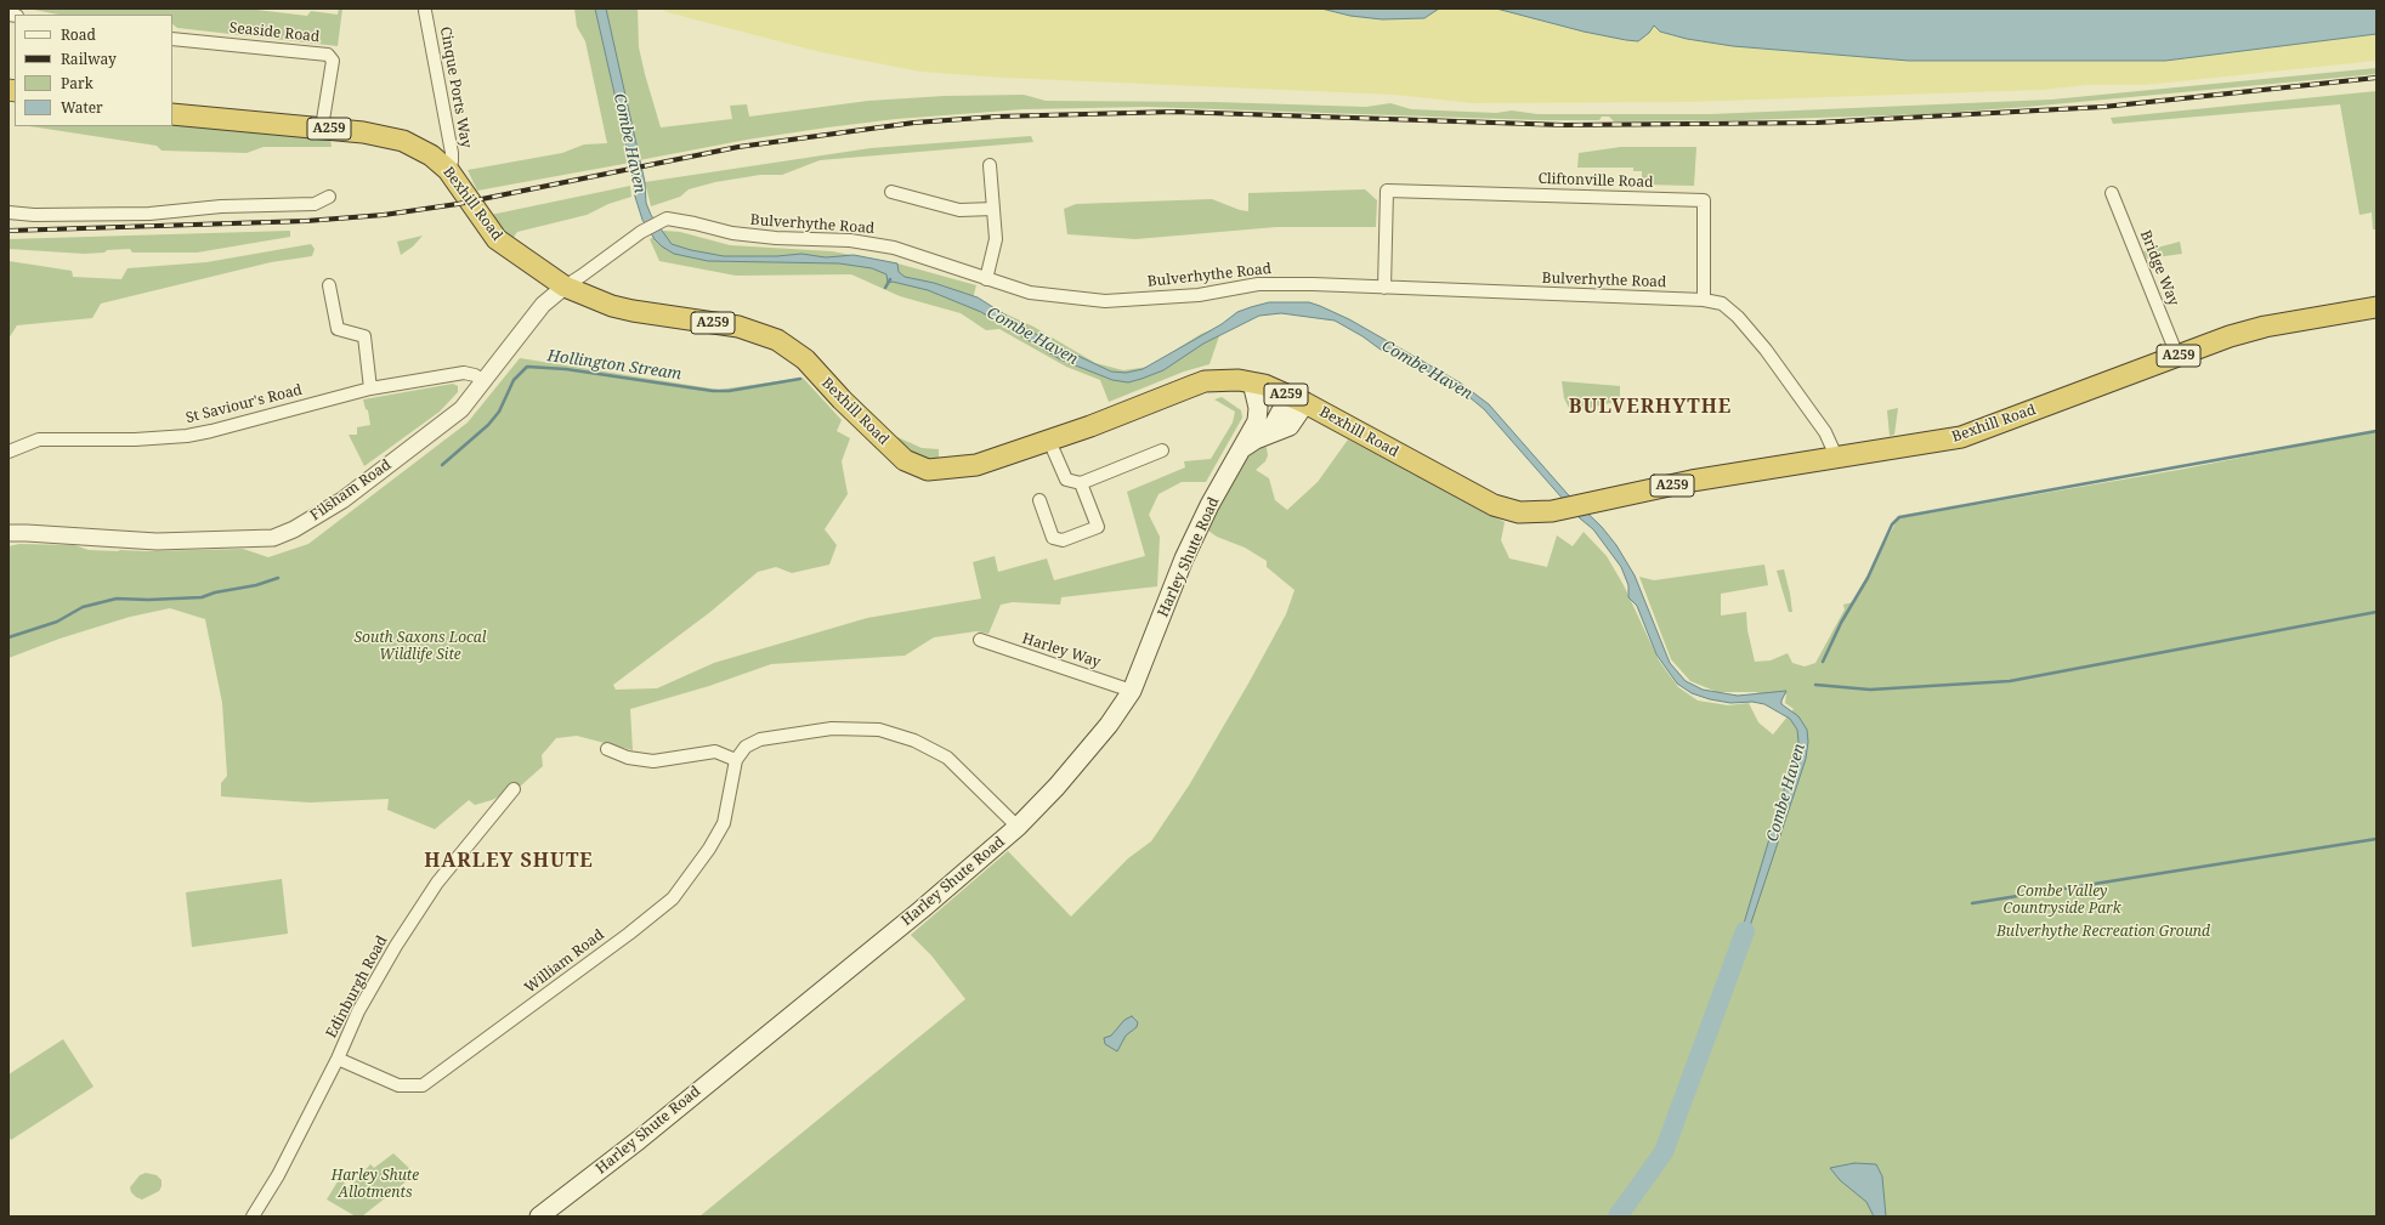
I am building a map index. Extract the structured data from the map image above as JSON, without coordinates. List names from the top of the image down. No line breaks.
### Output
{"streets":{"highway":["A259","Bexhill Road"],"main road":["Harley Shute Road"],"street":["Seaside Road","Cinque Ports Way","Cliftonville Road","Bulverhythe Road","Bridge Way","St Saviour's Road","Filsham Road","Harley Way","William Road","Edinburgh Road"]},"crossings":[["Seaside Road","Bexhill Road"],["Cinque Ports Way","Bexhill Road"],["Cliftonville Road","Bulverhythe Road"],["Bexhill Road","Bulverhythe Road"],["Bexhill Road","Bridge Way"],["Bexhill Road","Filsham Road"],["Bexhill Road","Harley Shute Road"],["Bulverhythe Road","Filsham Road"],["St Saviour's Road","Filsham Road"],["Harley Shute Road","Harley Way"],["William Road","Edinburgh Road"]],"districts":["BULVERHYTHE","HARLEY SHUTE"],"water":["Combe Haven","Hollington Stream"],"parks":["South Saxons Local Wildlife Site","Combe Valley Countryside Park","Bulverhythe Recreation Ground","Harley Shute Allotments"],"legend":["Road","Railway","Park","Water"]}
